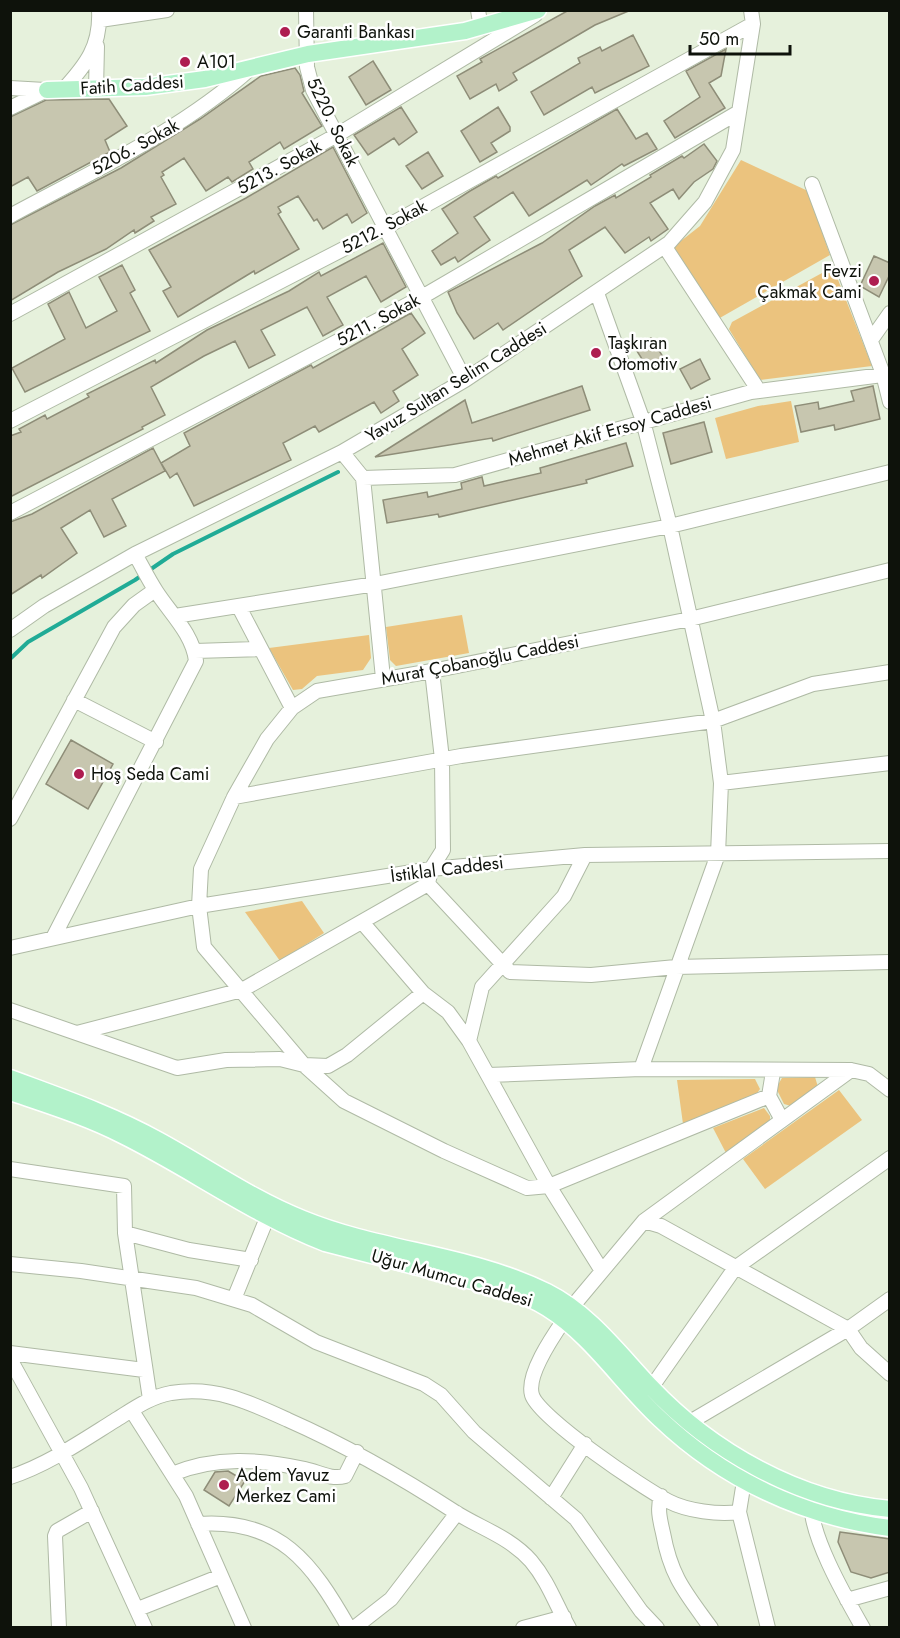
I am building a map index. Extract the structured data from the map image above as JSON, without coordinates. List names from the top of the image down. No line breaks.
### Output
{"streets":{"main road":["Fatih Caddesi","Uğur Mumcu Caddesi"],"street":["5220. Sokak","5206. Sokak","5213. Sokak","5212. Sokak","5211. Sokak","Yavuz Sultan Selim Caddesi","Mehmet Akif Ersoy Caddesi","Murat Çobanoğlu Caddesi","İstiklal Caddesi"]},"crossings":[["Fatih Caddesi","5220. Sokak"],["Fatih Caddesi","5206. Sokak"],["Fatih Caddesi","5213. Sokak"],["5220. Sokak","5213. Sokak"],["5220. Sokak","5212. Sokak"],["5220. Sokak","5211. Sokak"],["5220. Sokak","Yavuz Sultan Selim Caddesi"],["5212. Sokak","Yavuz Sultan Selim Caddesi"],["5211. Sokak","Yavuz Sultan Selim Caddesi"],["Murat Çobanoğlu Caddesi","İstiklal Caddesi"]],"places":["Garanti Bankası","A101","Fevzi Çakmak Cami","Taşkıran Otomotiv","Hoş Seda Cami","Adem Yavuz Merkez Cami"],"scale_bar":"50 m"}
